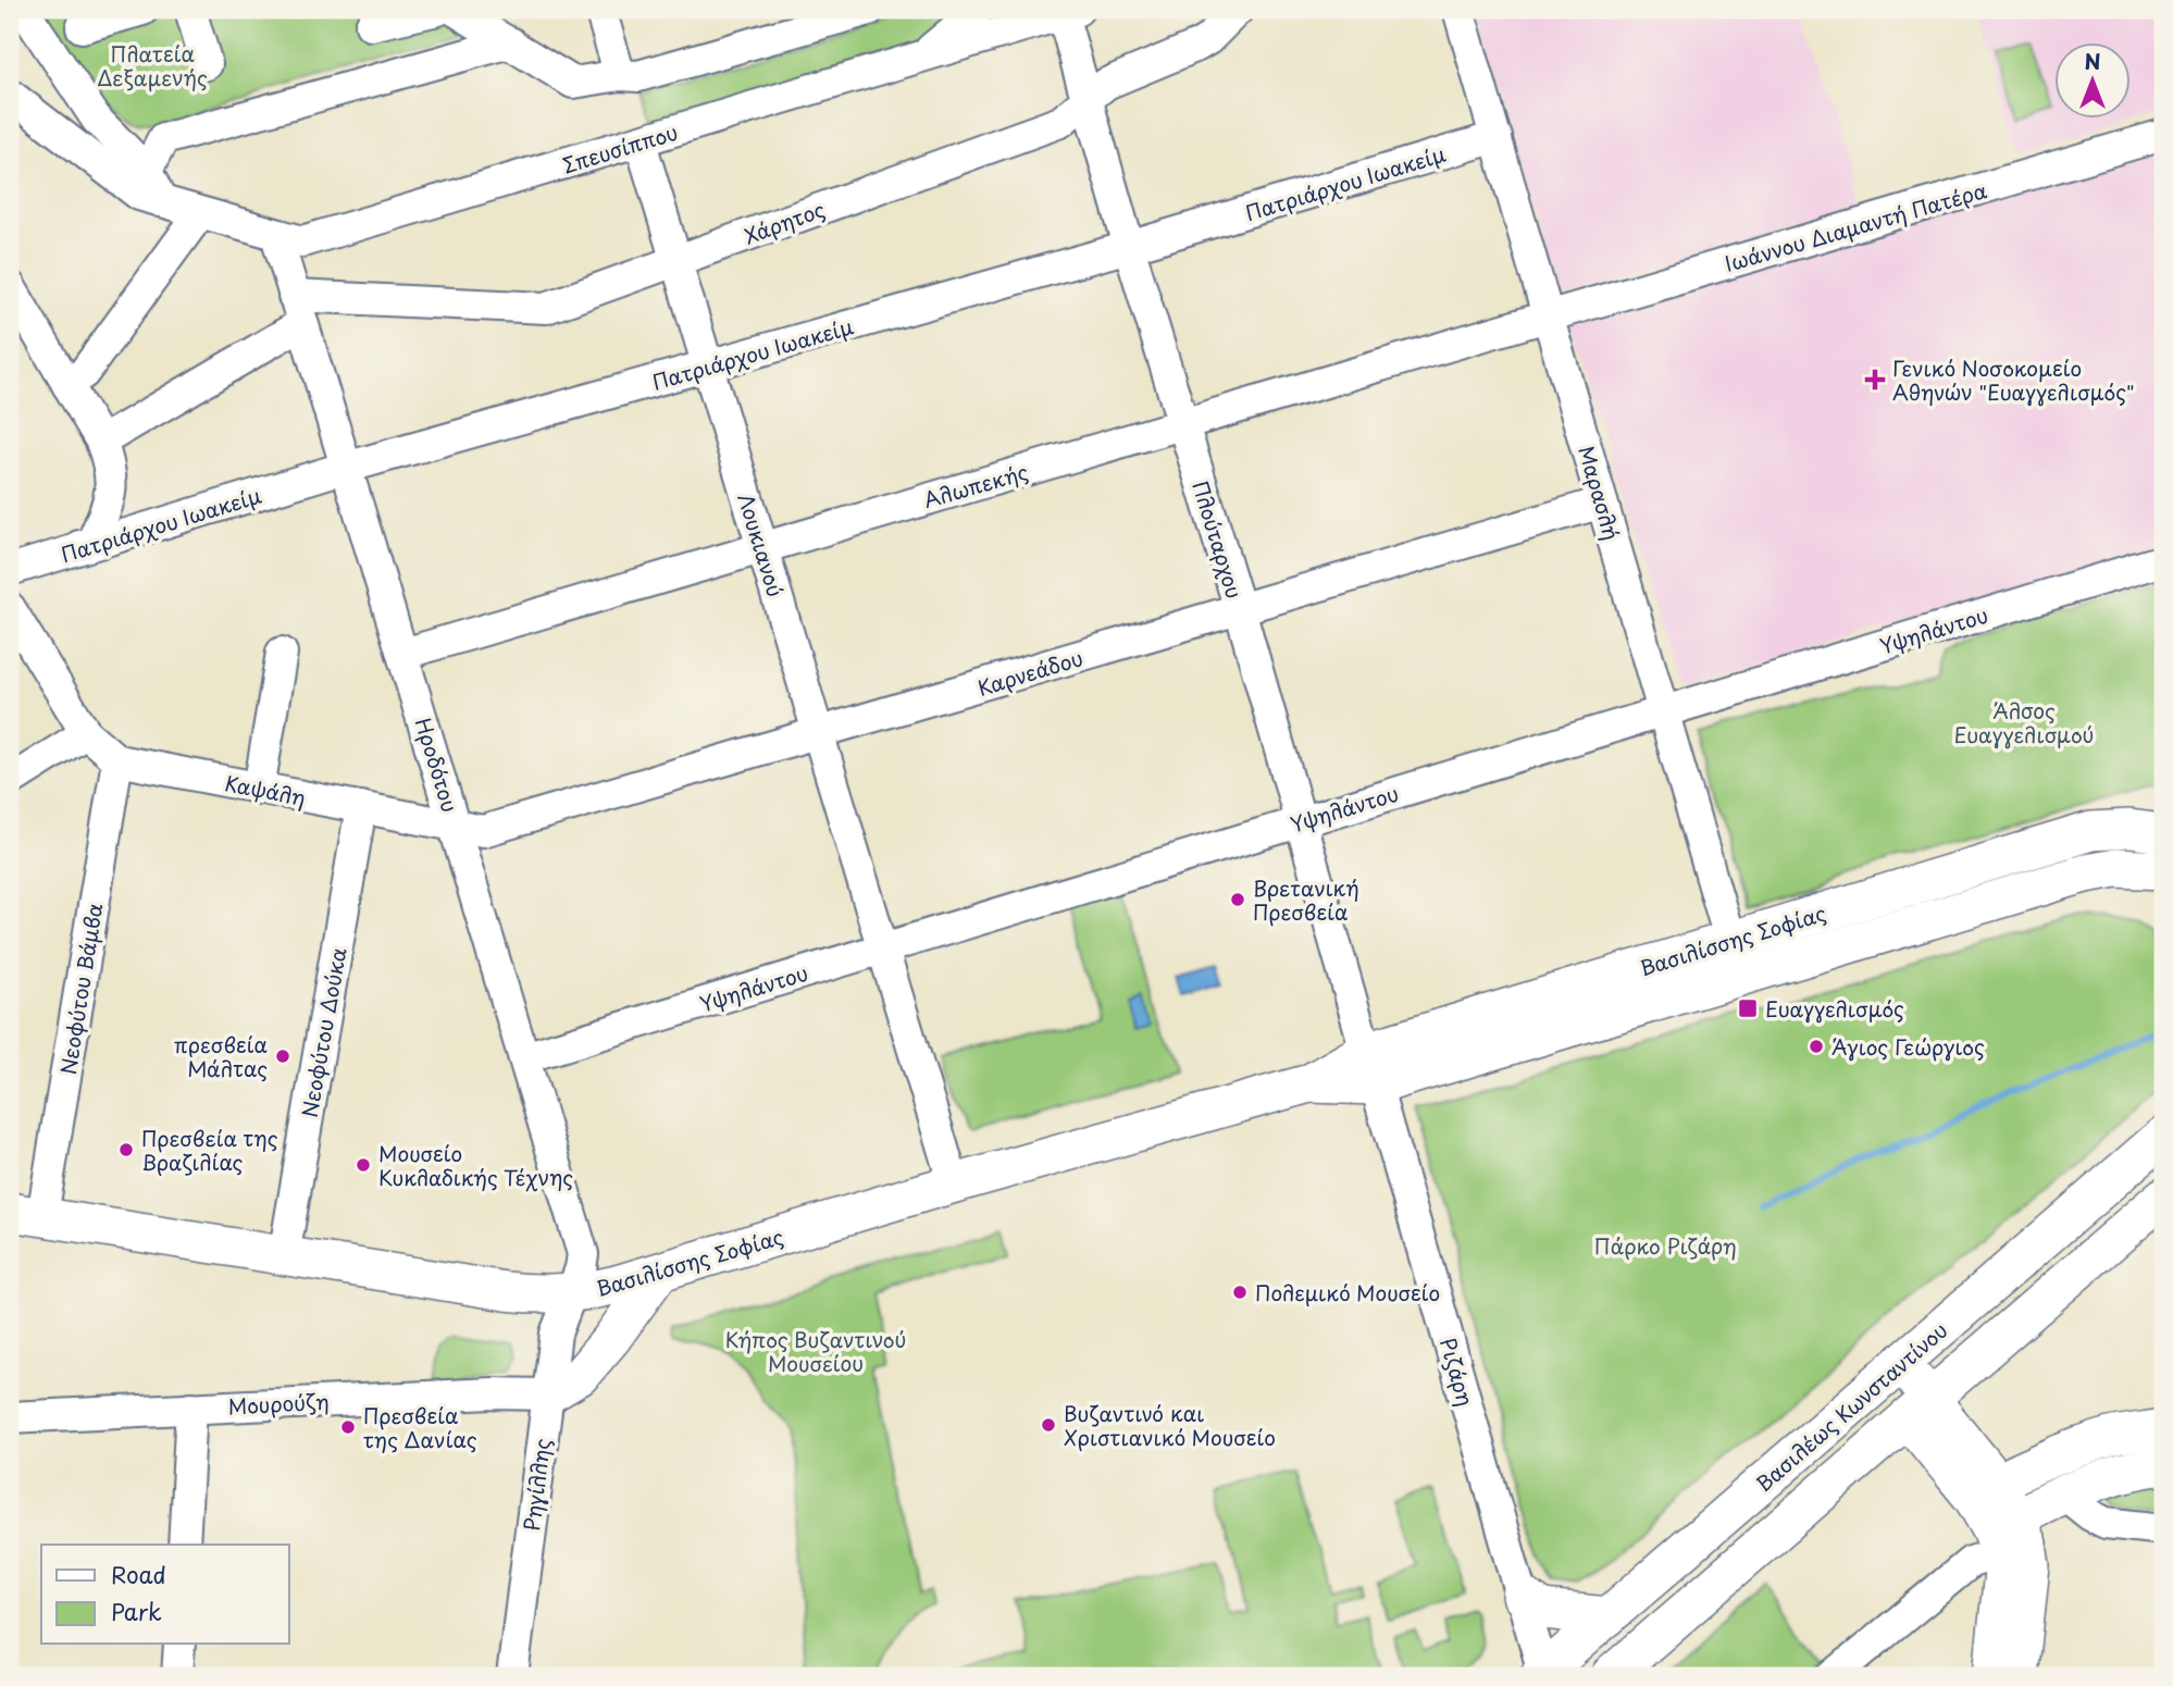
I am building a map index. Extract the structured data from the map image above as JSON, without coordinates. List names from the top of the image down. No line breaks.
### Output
{"streets":{"main road":["Βασιλίσσης Σοφίας","Βασιλέως Κωνσταντίνου"],"street":["Σπευσίππου","Πατριάρχου Ιωακείμ","Χάρητος","Ιωάννου Διαμαντή Πατέρα","Αλωπεκής","Μαρασλή","Πλούταρχου","Λουκιανού","Υψηλάντου","Καρνεάδου","Ηροδότου","Καψάλη","Νεοφύτου Βάμβα","Νεοφύτου Δούκα","Ριζάρη","Μουρούζη","Ρηγίλλης"]},"crossings":[["Σπευσίππου","Πλούταρχου"],["Σπευσίππου","Λουκιανού"],["Σπευσίππου","Ηροδότου"],["Πατριάρχου Ιωακείμ","Μαρασλή"],["Πατριάρχου Ιωακείμ","Πλούταρχου"],["Πατριάρχου Ιωακείμ","Λουκιανού"],["Πατριάρχου Ιωακείμ","Ηροδότου"],["Χάρητος","Πλούταρχου"],["Χάρητος","Λουκιανού"],["Χάρητος","Ηροδότου"],["Ιωάννου Διαμαντή Πατέρα","Αλωπεκής"],["Ιωάννου Διαμαντή Πατέρα","Μαρασλή"],["Αλωπεκής","Μαρασλή"],["Αλωπεκής","Πλούταρχου"],["Αλωπεκής","Λουκιανού"],["Αλωπεκής","Ηροδότου"],["Μαρασλή","Υψηλάντου"],["Μαρασλή","Καρνεάδου"],["Μαρασλή","Βασιλίσσης Σοφίας"],["Πλούταρχου","Υψηλάντου"],["Πλούταρχου","Καρνεάδου"],["Πλούταρχου","Βασιλίσσης Σοφίας"],["Πλούταρχου","Ριζάρη"],["Λουκιανού","Υψηλάντου"],["Λουκιανού","Καρνεάδου"],["Λουκιανού","Βασιλίσσης Σοφίας"],["Υψηλάντου","Ηροδότου"],["Καρνεάδου","Ηροδότου"],["Καρνεάδου","Καψάλη"],["Ηροδότου","Καψάλη"],["Ηροδότου","Βασιλίσσης Σοφίας"],["Ηροδότου","Ρηγίλλης"],["Καψάλη","Νεοφύτου Βάμβα"],["Καψάλη","Νεοφύτου Δούκα"],["Βασιλίσσης Σοφίας","Νεοφύτου Βάμβα"],["Βασιλίσσης Σοφίας","Νεοφύτου Δούκα"],["Βασιλίσσης Σοφίας","Ριζάρη"],["Βασιλίσσης Σοφίας","Ρηγίλλης"],["Ριζάρη","Βασιλέως Κωνσταντίνου"],["Μουρούζη","Ρηγίλλης"]],"parks":["Πλατεία Δεξαμενής","Άλσος Ευαγγελισμού","Πάρκο Ριζάρη","Κήπος Βυζαντινού Μουσείου"],"places":{"health":["Γενικό Νοσοκομείο Αθηνών \"Ευαγγελισμός\""],"other":["Βρετανική Πρεσβεία","Άγιος Γεώργιος","πρεσβεία Μάλτας","Πρεσβεία της Βραζιλίας","Μουσείο Κυκλαδικής Τέχνης","Πολεμικό Μουσείο","Βυζαντινό και Χριστιανικό Μουσείο","Πρεσβεία της Δανίας"],"transit":["Ευαγγελισμός"]},"legend":["Road","Park"],"north":"top"}
